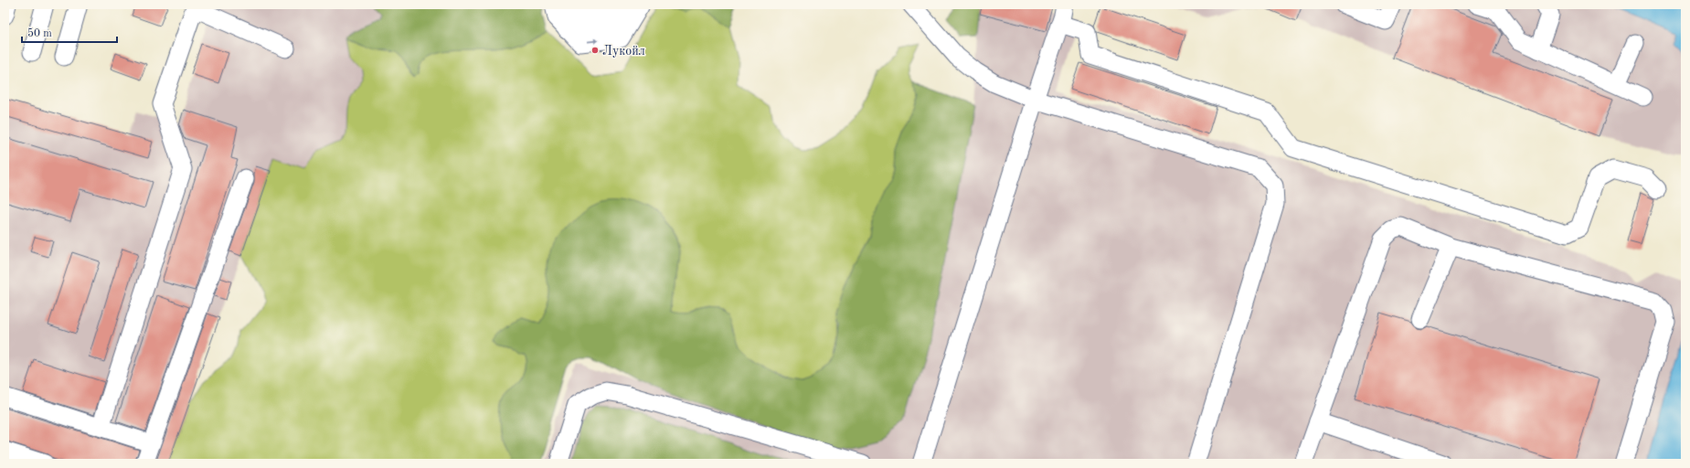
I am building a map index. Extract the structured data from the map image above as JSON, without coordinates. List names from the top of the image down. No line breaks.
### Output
{"places":["Лукойл"],"scale_bar":"50 m"}
